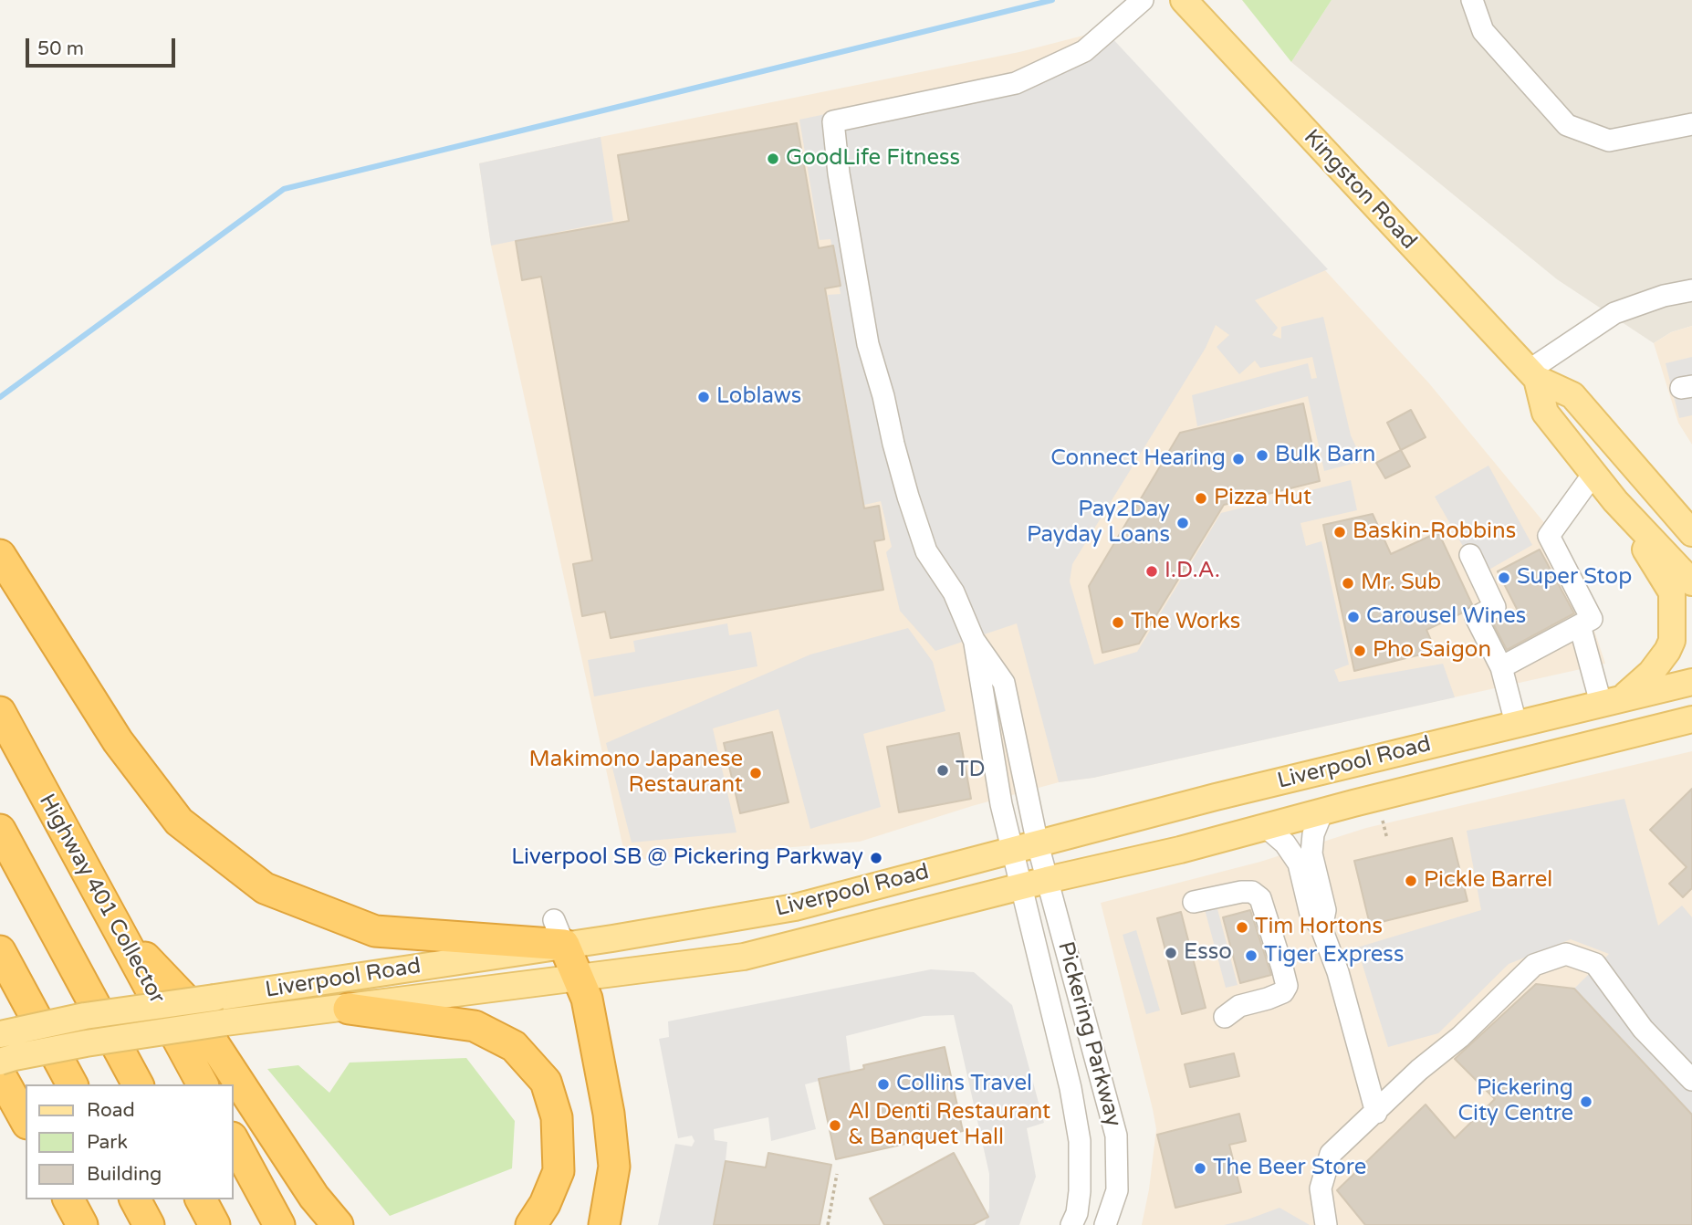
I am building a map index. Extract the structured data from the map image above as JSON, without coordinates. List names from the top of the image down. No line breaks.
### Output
{"streets":{"highway":["Highway 401 Collector"],"main road":["Kingston Road","Liverpool Road"],"street":["Pickering Parkway"]},"crossings":[["Liverpool Road","Pickering Parkway"]],"places":["GoodLife Fitness","Loblaws","Bulk Barn","Connect Hearing","Pizza Hut","Pay2Day Payday Loans","Baskin-Robbins","I.D.A.","Super Stop","Mr. Sub","Carousel Wines","The Works","Pho Saigon","TD","Makimono Japanese Restaurant","Liverpool SB @ Pickering Parkway","Pickle Barrel","Tim Hortons","Esso","Tiger Express","Collins Travel","Pickering City Centre","Al Denti Restaurant & Banquet Hall","The Beer Store"],"legend":["Road","Park","Building"],"scale_bar":"50 m"}
